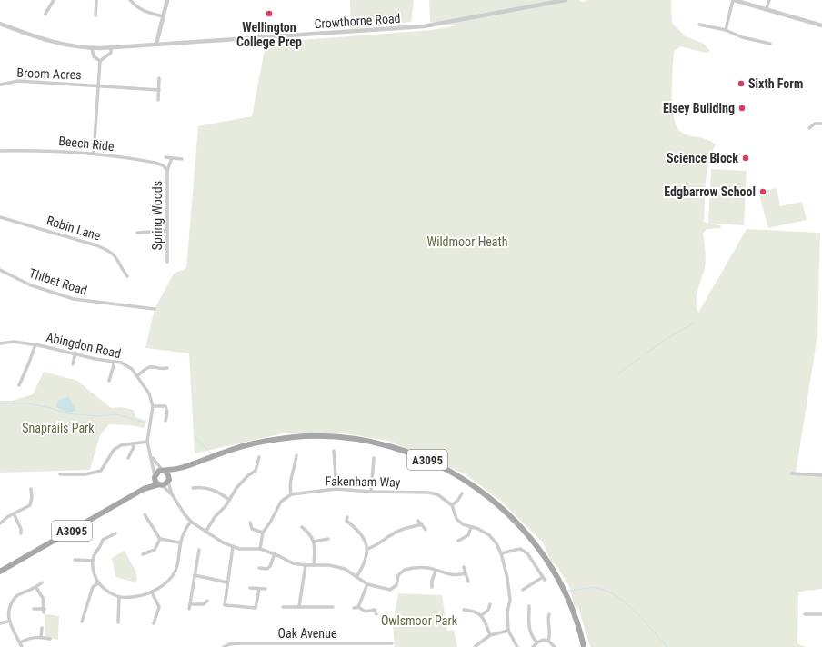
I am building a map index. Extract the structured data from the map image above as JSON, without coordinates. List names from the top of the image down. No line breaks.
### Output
{"streets":{"main road":["A3095"],"street":["Crowthorne Road","Broom Acres","Beech Ride","Spring Woods","Robin Lane","Thibet Road","Abingdon Road","Fakenham Way","Oak Avenue"]},"crossings":[["Beech Ride","Spring Woods"],["Abingdon Road","A3095"]],"parks":["Wildmoor Heath","Snaprails Park","Owlsmoor Park"],"places":["Wellington College Prep","Sixth Form","Elsey Building","Science Block","Edgbarrow School"]}
